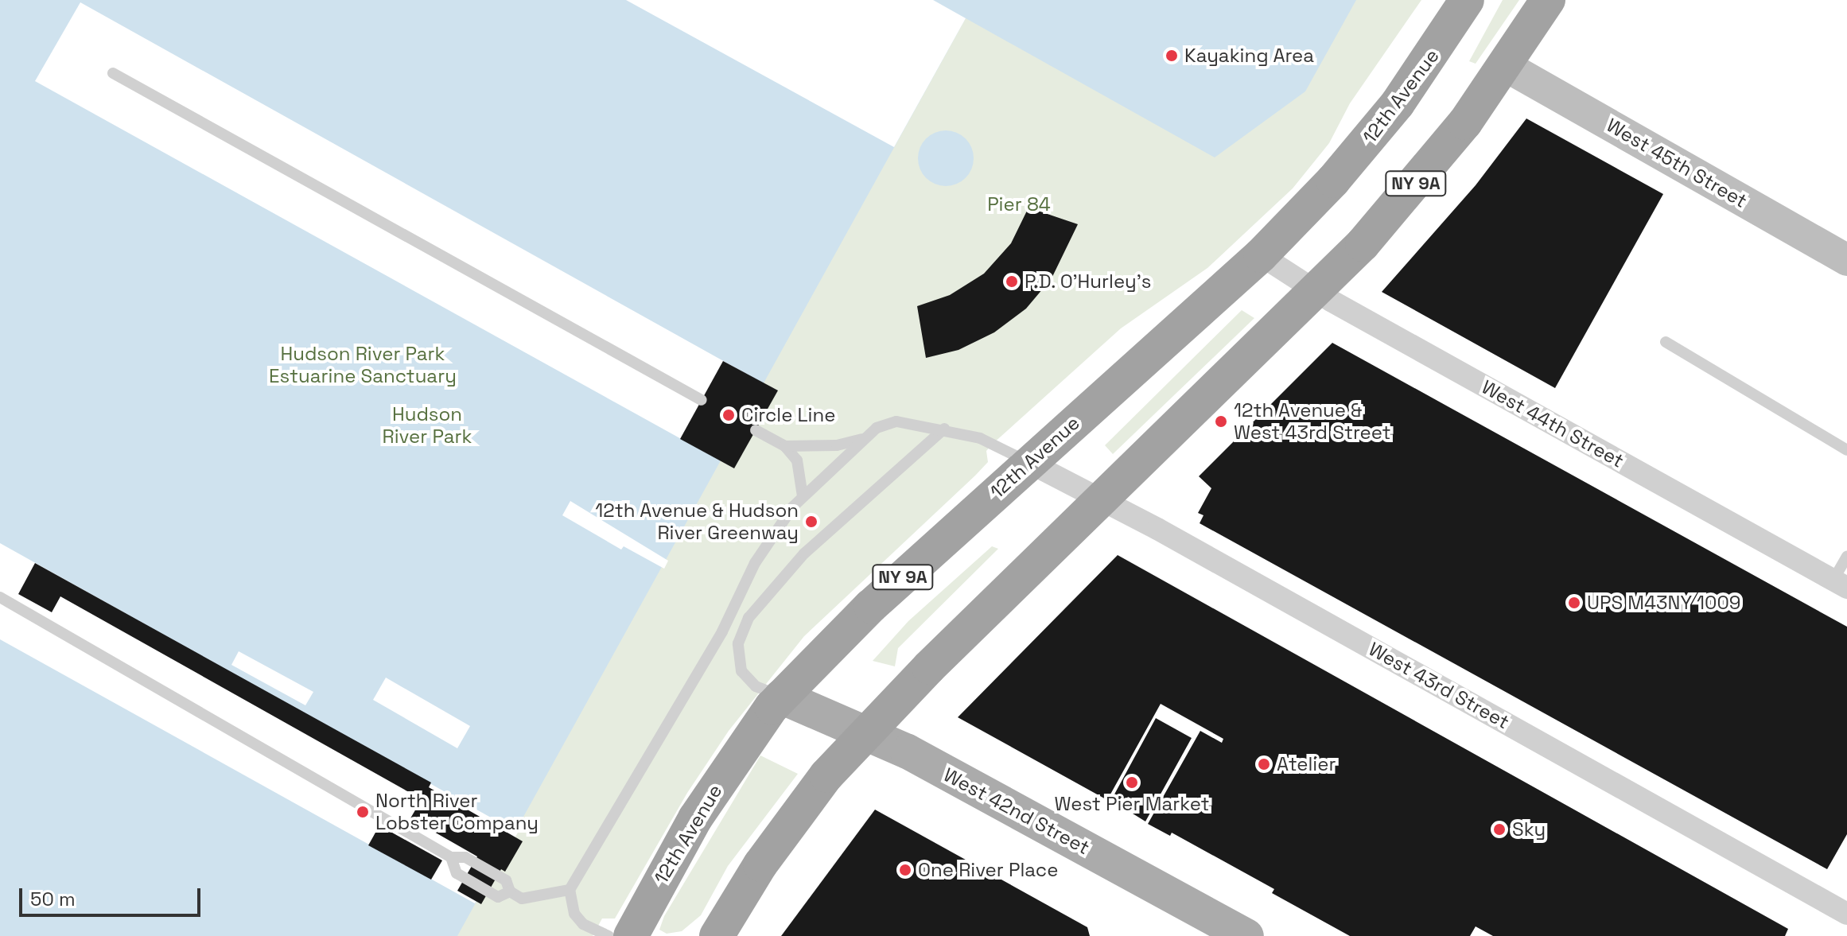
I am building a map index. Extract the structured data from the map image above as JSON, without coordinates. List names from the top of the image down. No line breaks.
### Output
{"streets":{"highway":["12th Avenue","NY 9A"],"main road":["West 45th Street","West 42nd Street"],"street":["West 44th Street","West 43rd Street"]},"crossings":[["12th Avenue","West 44th Street"],["12th Avenue","West 43rd Street"],["12th Avenue","West 42nd Street"],["West 45th Street","NY 9A"],["NY 9A","West 44th Street"],["NY 9A","West 43rd Street"],["NY 9A","West 42nd Street"]],"parks":["Pier 84","Hudson River Park Estuarine Sanctuary","Hudson River Park"],"places":["Kayaking Area","P.D. O'Hurley's","Circle Line","12th Avenue & West 43rd Street","12th Avenue & Hudson River Greenway","UPS M43NY 1009","Atelier","West Pier Market","North River Lobster Company","Sky","One River Place"],"scale_bar":"50 m"}
